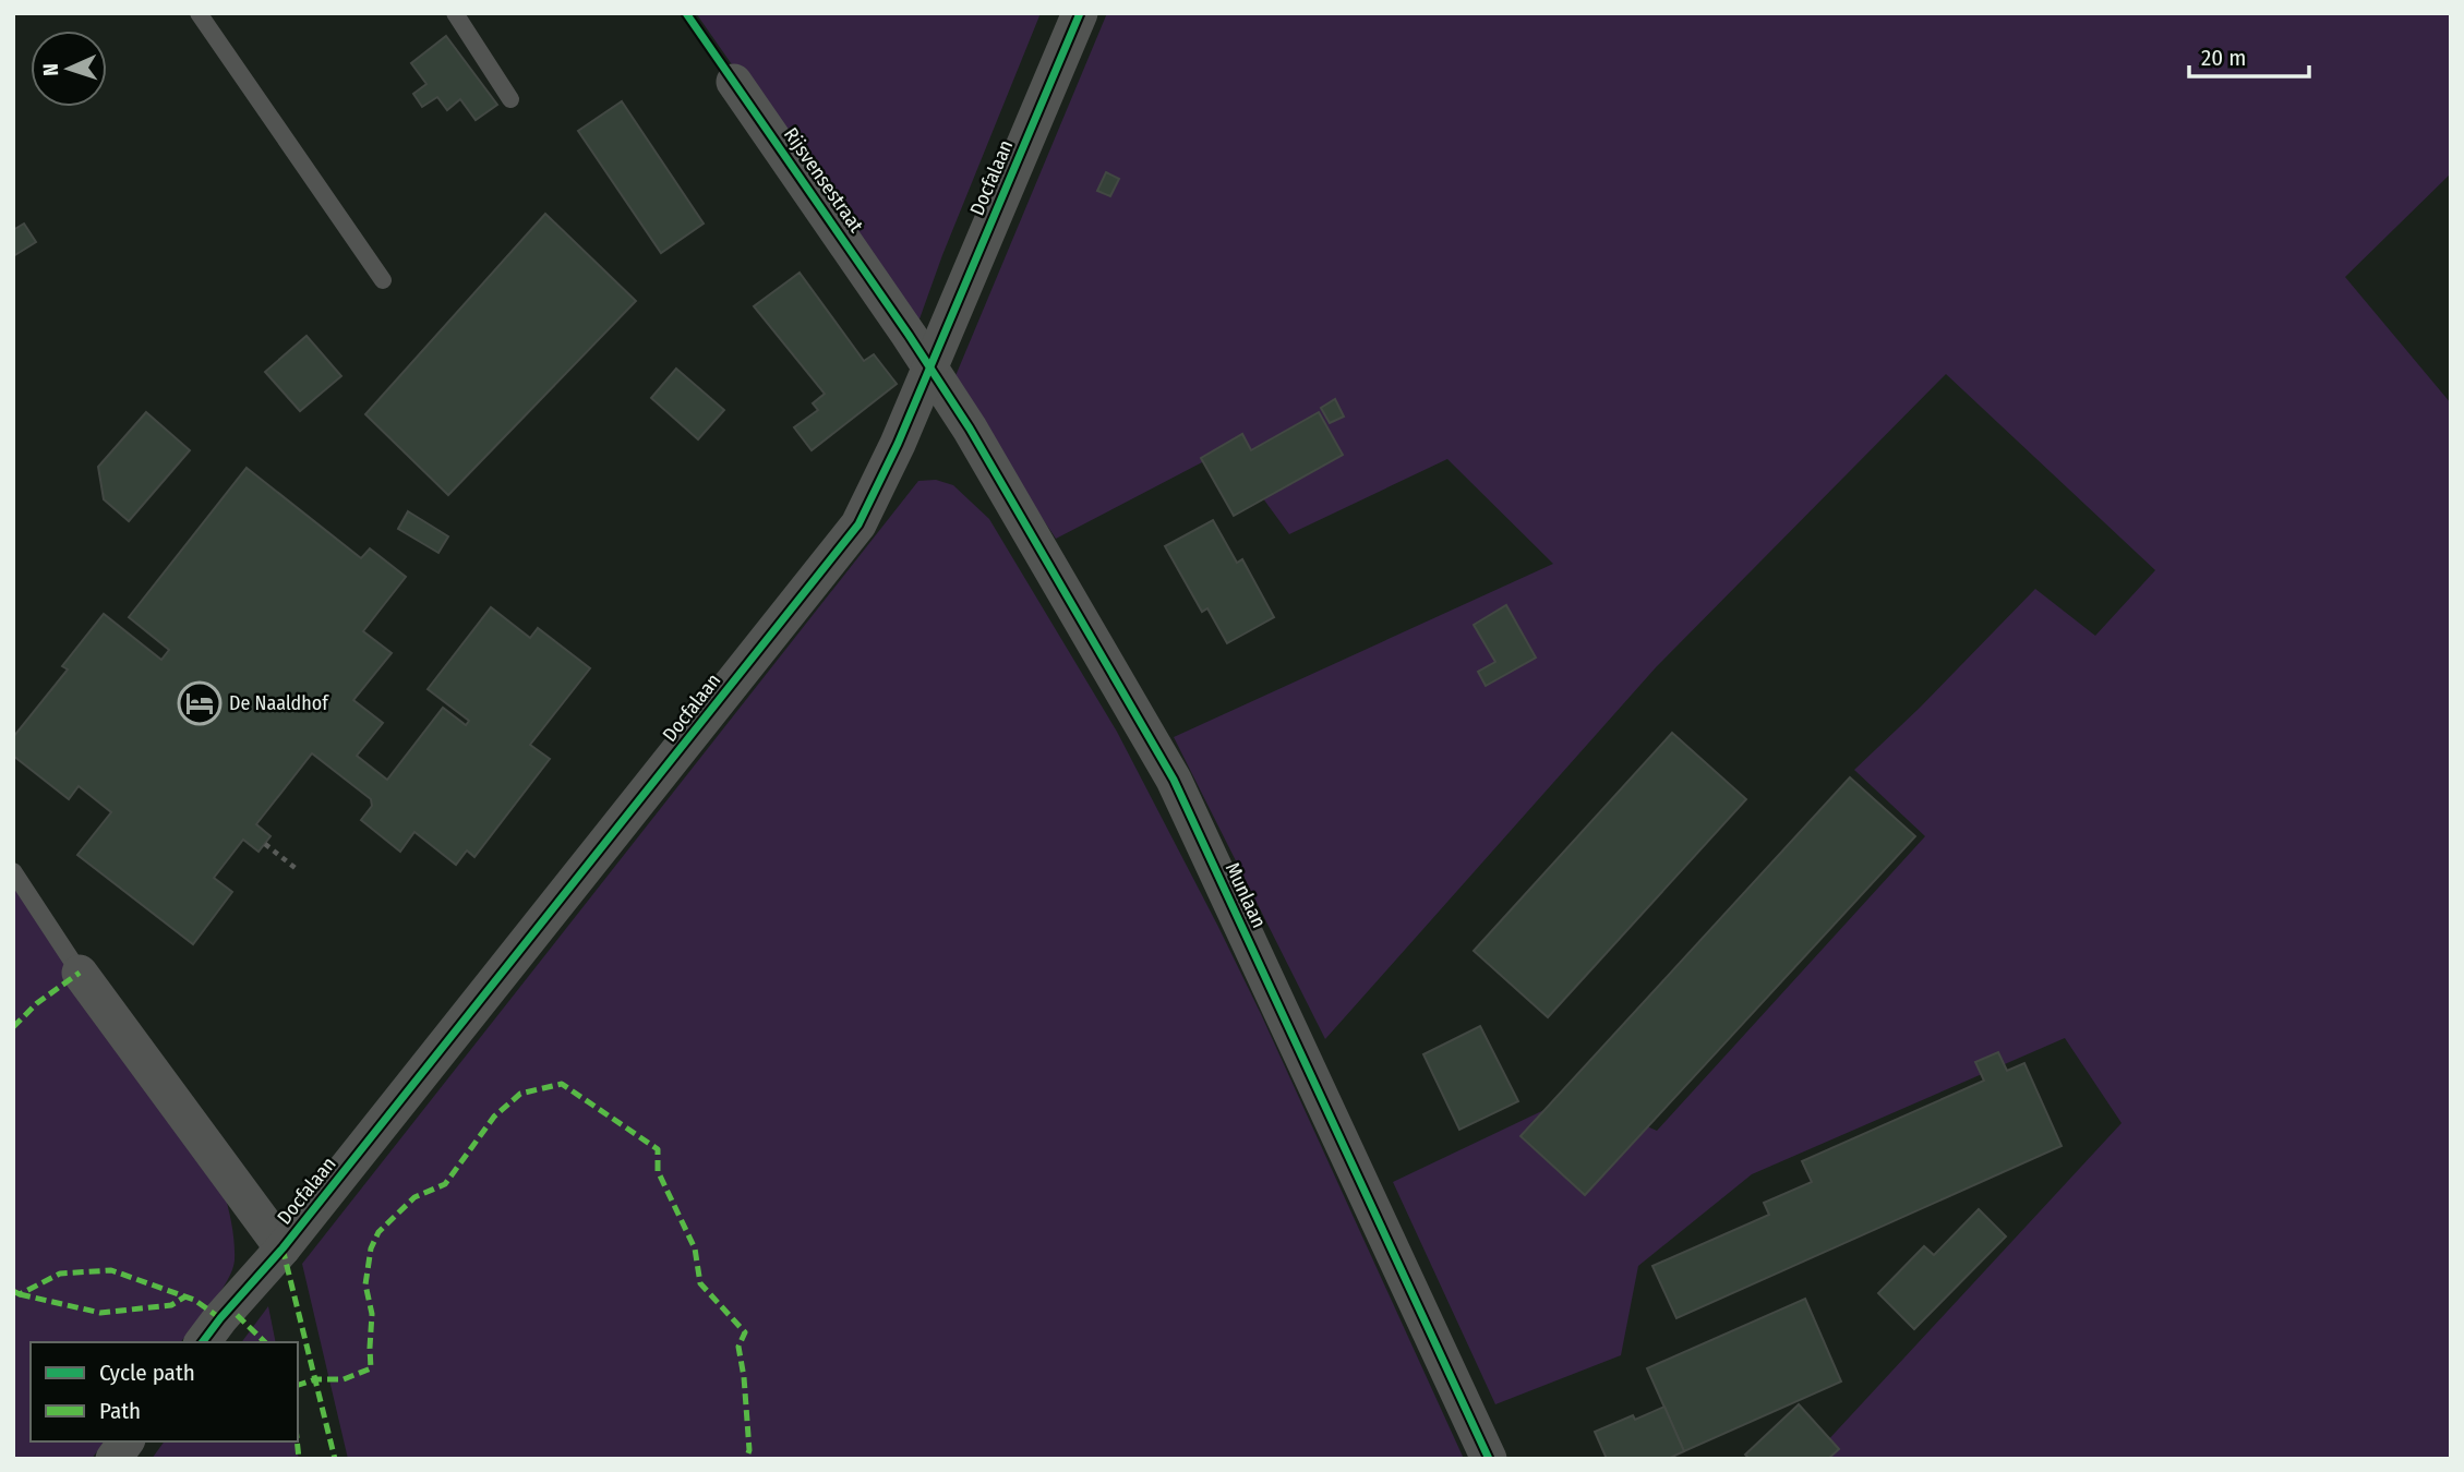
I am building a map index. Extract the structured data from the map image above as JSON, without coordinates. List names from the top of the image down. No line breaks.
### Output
{"streets":{"street":["Docfalaan","Rijsvensestraat","Munlaan"]},"crossings":[["Docfalaan","Rijsvensestraat"],["Docfalaan","Munlaan"],["Rijsvensestraat","Munlaan"]],"places":{"hotel":["De Naaldhof"]},"legend":["Cycle path","Path"],"scale_bar":"20 m","north":"left"}
